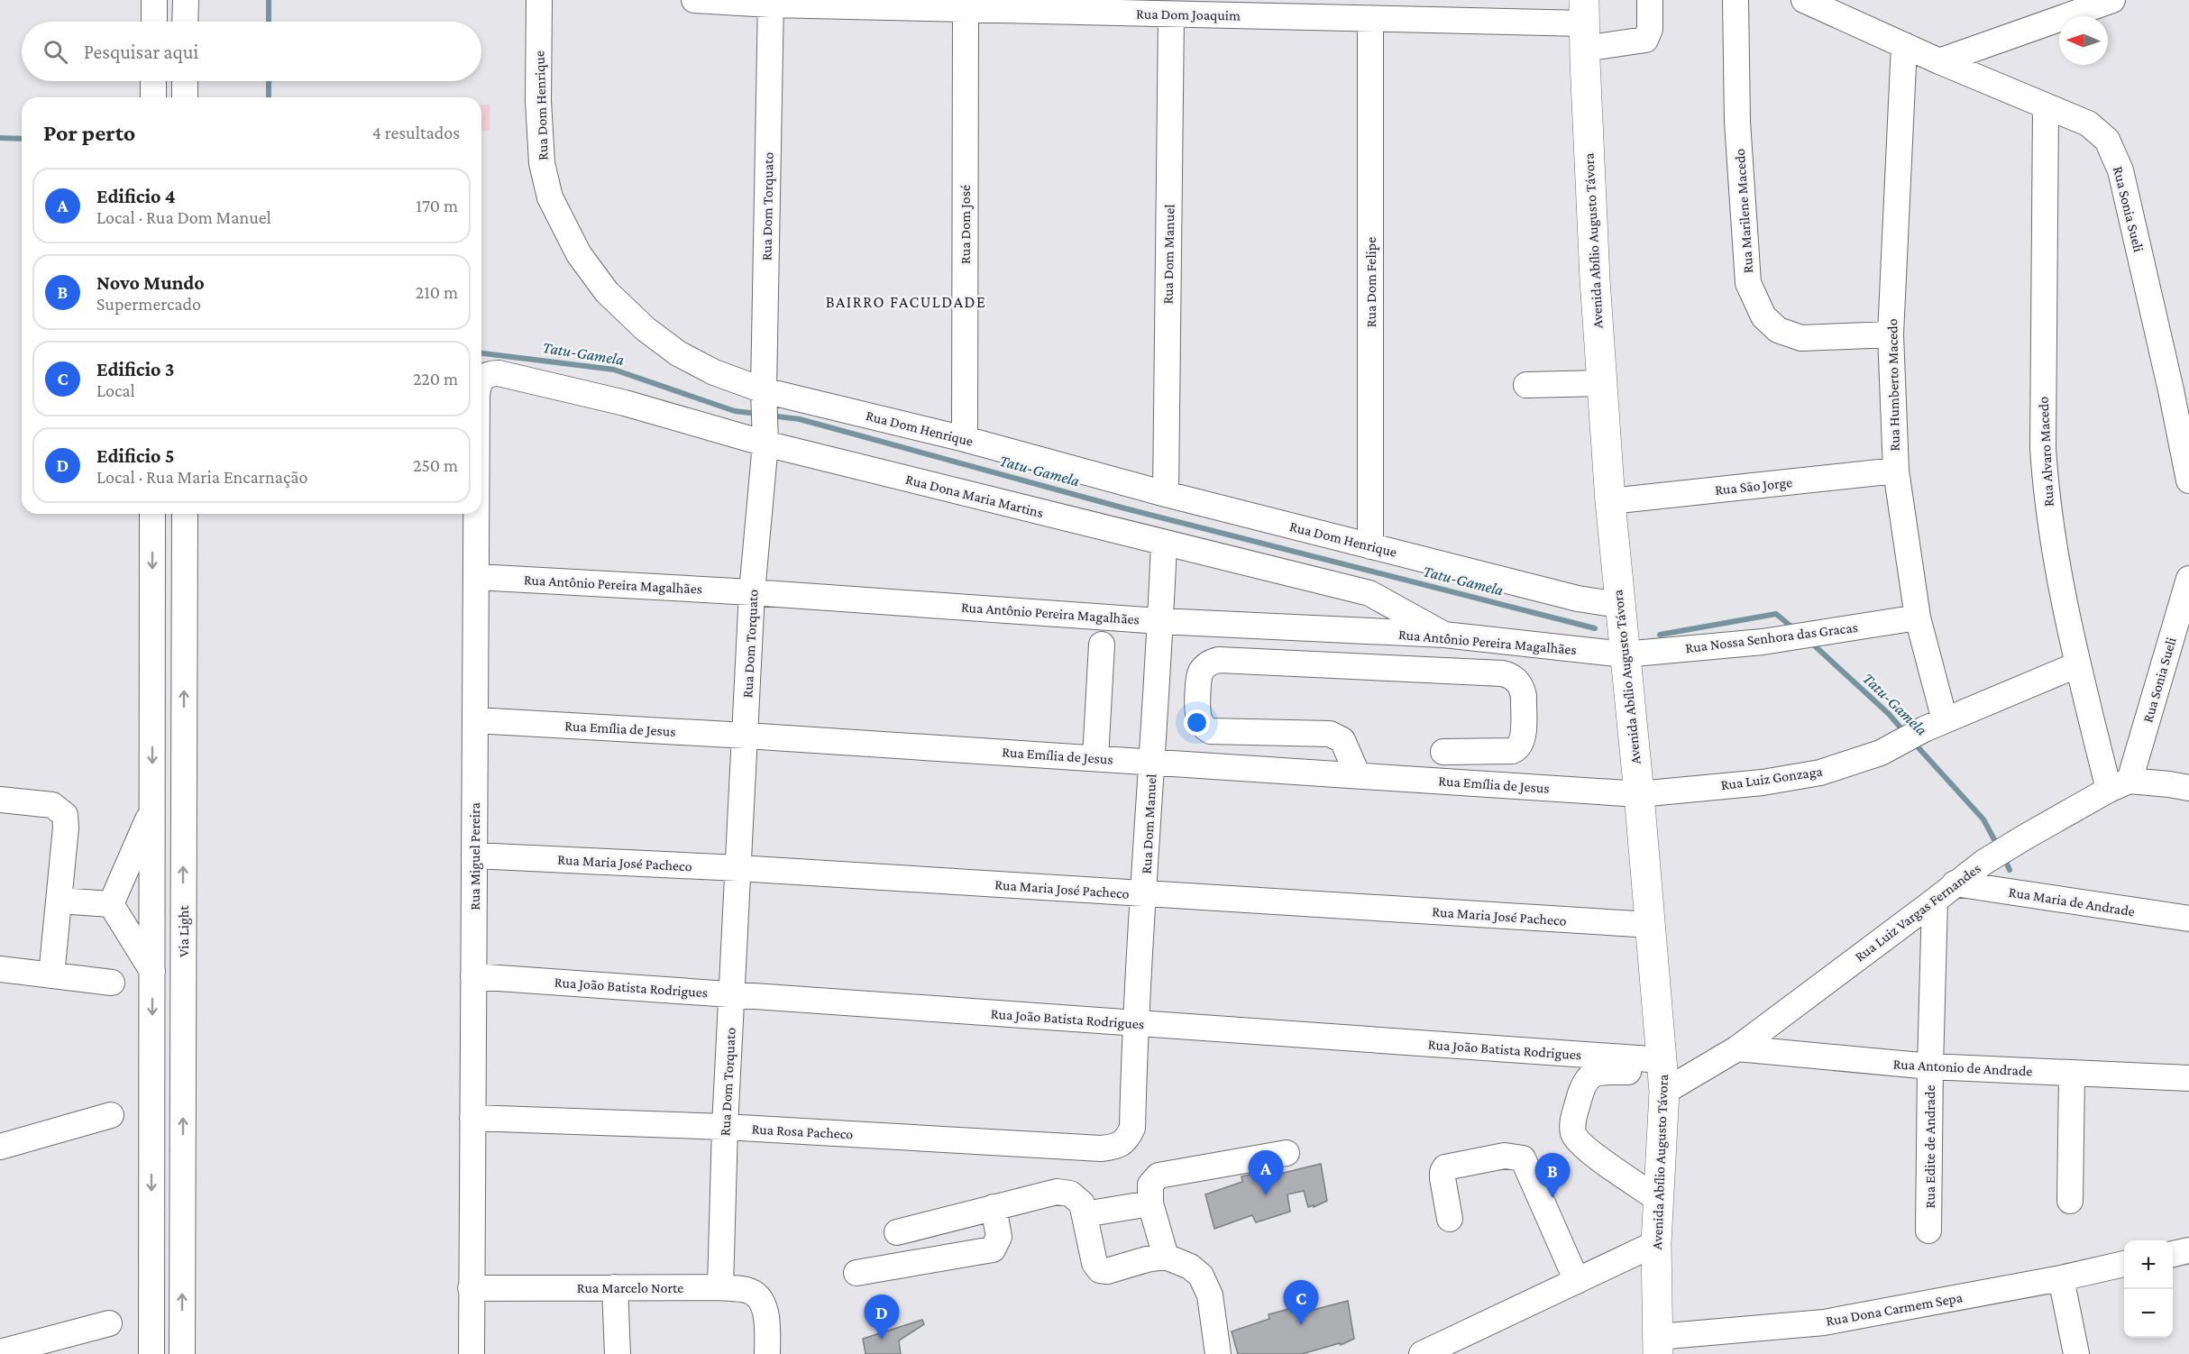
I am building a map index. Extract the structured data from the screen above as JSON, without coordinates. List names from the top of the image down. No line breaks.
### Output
{"streets":{"main road":["Avenida Abílio Augusto Távora"],"street":["Rua Dom Joaquim","Rua Dom Henrique","Rua Dom Torquato","Rua Sonia Sueli","Rua Marilene Macedo","Rua Dom José","Rua Dom Manuel","Rua Dom Felipe","Rua Humberto Macedo","Rua Alvaro Macedo","Rua Sāo Jorge","Rua Dona Maria Martins","Rua Antônio Pereira Magalhães","Rua Nossa Senhora das Gracas","Rua Emília de Jesus","Rua Luiz Gonzaga","Rua Miguel Pereira","Rua Maria José Pacheco","Rua Maria de Andrade","Rua Luiz Vargas Fernandes","Via Light","Rua João Batista Rodrigues","Rua Antonio de Andrade","Rua Rosa Pacheco","Rua Edite de Andrade","Rua Marcelo Norte","Rua Dona Carmem Sepa"]},"crossings":[["Rua Dom Joaquim","Rua Dom Torquato"],["Rua Dom Joaquim","Rua Dom José"],["Rua Dom Joaquim","Avenida Abílio Augusto Távora"],["Rua Dom Joaquim","Rua Dom Manuel"],["Rua Dom Joaquim","Rua Dom Felipe"],["Rua Dom Henrique","Rua Dom Torquato"],["Rua Dom Henrique","Rua Dom José"],["Rua Dom Henrique","Avenida Abílio Augusto Távora"],["Rua Dom Henrique","Rua Dom Manuel"],["Rua Dom Henrique","Rua Dom Felipe"],["Rua Dom Torquato","Rua Dona Maria Martins"],["Rua Dom Torquato","Rua Antônio Pereira Magalhães"],["Rua Dom Torquato","Rua Emília de Jesus"],["Rua Dom Torquato","Rua Maria José Pacheco"],["Rua Dom Torquato","Rua João Batista Rodrigues"],["Rua Dom Torquato","Rua Rosa Pacheco"],["Rua Dom Torquato","Rua Marcelo Norte"],["Rua Sonia Sueli","Rua Humberto Macedo"],["Rua Sonia Sueli","Rua Alvaro Macedo"],["Rua Sonia Sueli","Rua Luiz Vargas Fernandes"],["Rua Marilene Macedo","Rua Humberto Macedo"],["Avenida Abílio Augusto Távora","Rua Sāo Jorge"],["Avenida Abílio Augusto Távora","Rua Antônio Pereira Magalhães"],["Avenida Abílio Augusto Távora","Rua Nossa Senhora das Gracas"],["Avenida Abílio Augusto Távora","Rua Emília de Jesus"],["Avenida Abílio Augusto Távora","Rua Luiz Gonzaga"],["Avenida Abílio Augusto Távora","Rua Maria José Pacheco"],["Avenida Abílio Augusto Távora","Rua Luiz Vargas Fernandes"],["Avenida Abílio Augusto Távora","Rua João Batista Rodrigues"],["Avenida Abílio Augusto Távora","Rua Dona Carmem Sepa"],["Rua Dom Manuel","Rua Dona Maria Martins"],["Rua Dom Manuel","Rua Antônio Pereira Magalhães"],["Rua Dom Manuel","Rua Emília de Jesus"],["Rua Dom Manuel","Rua Maria José Pacheco"],["Rua Dom Manuel","Rua João Batista Rodrigues"],["Rua Dom Manuel","Rua Rosa Pacheco"],["Rua Humberto Macedo","Rua Sāo Jorge"],["Rua Humberto Macedo","Rua Nossa Senhora das Gracas"],["Rua Humberto Macedo","Rua Luiz Gonzaga"],["Rua Alvaro Macedo","Rua Luiz Gonzaga"],["Rua Alvaro Macedo","Rua Luiz Vargas Fernandes"],["Rua Dona Maria Martins","Rua Antônio Pereira Magalhães"],["Rua Dona Maria Martins","Rua Miguel Pereira"],["Rua Antônio Pereira Magalhães","Rua Nossa Senhora das Gracas"],["Rua Antônio Pereira Magalhães","Rua Miguel Pereira"],["Rua Emília de Jesus","Rua Luiz Gonzaga"],["Rua Emília de Jesus","Rua Miguel Pereira"],["Rua Miguel Pereira","Rua Maria José Pacheco"],["Rua Miguel Pereira","Rua João Batista Rodrigues"],["Rua Miguel Pereira","Rua Rosa Pacheco"],["Rua Miguel Pereira","Rua Marcelo Norte"],["Rua Maria de Andrade","Rua Luiz Vargas Fernandes"],["Rua Luiz Vargas Fernandes","Rua João Batista Rodrigues"],["Rua Luiz Vargas Fernandes","Rua Antonio de Andrade"],["Rua Luiz Vargas Fernandes","Rua Edite de Andrade"],["Rua Antonio de Andrade","Rua Edite de Andrade"]],"districts":["BAIRRO FACULDADE"],"water":["Tatu-Gamela"],"north":"left","page":{"search":"Pesquisar aqui","heading":["Por perto","4 resultados"],"list":[{"mark":"A","name":"Edificio 4","note":"Local · Rua Dom Manuel","value":"170 m"},{"mark":"B","name":"Novo Mundo","note":"Supermercado","value":"210 m"},{"mark":"C","name":"Edificio 3","note":"Local","value":"220 m"},{"mark":"D","name":"Edificio 5","note":"Local · Rua Maria Encarnação","value":"250 m"}],"pins":["A","B","C","D"],"map_buttons":["+","−"]}}
